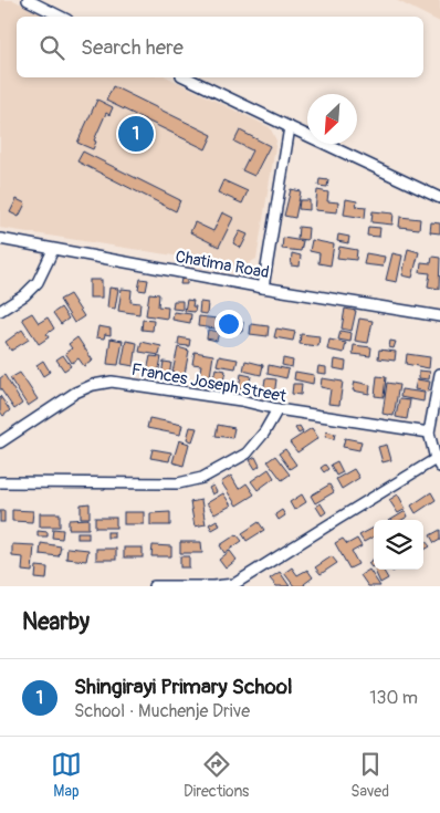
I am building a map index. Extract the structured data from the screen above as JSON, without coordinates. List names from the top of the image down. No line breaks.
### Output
{"streets":{"street":["Chatima Road","Frances Joseph Street"]},"north":"bottom left","page":{"search":"Search here","pins":"1","heading":"Nearby","list":[{"mark":"1","name":"Shingirayi Primary School","note":"School · Muchenje Drive","value":"130 m"}],"nav":["Map","Directions","Saved"]}}
